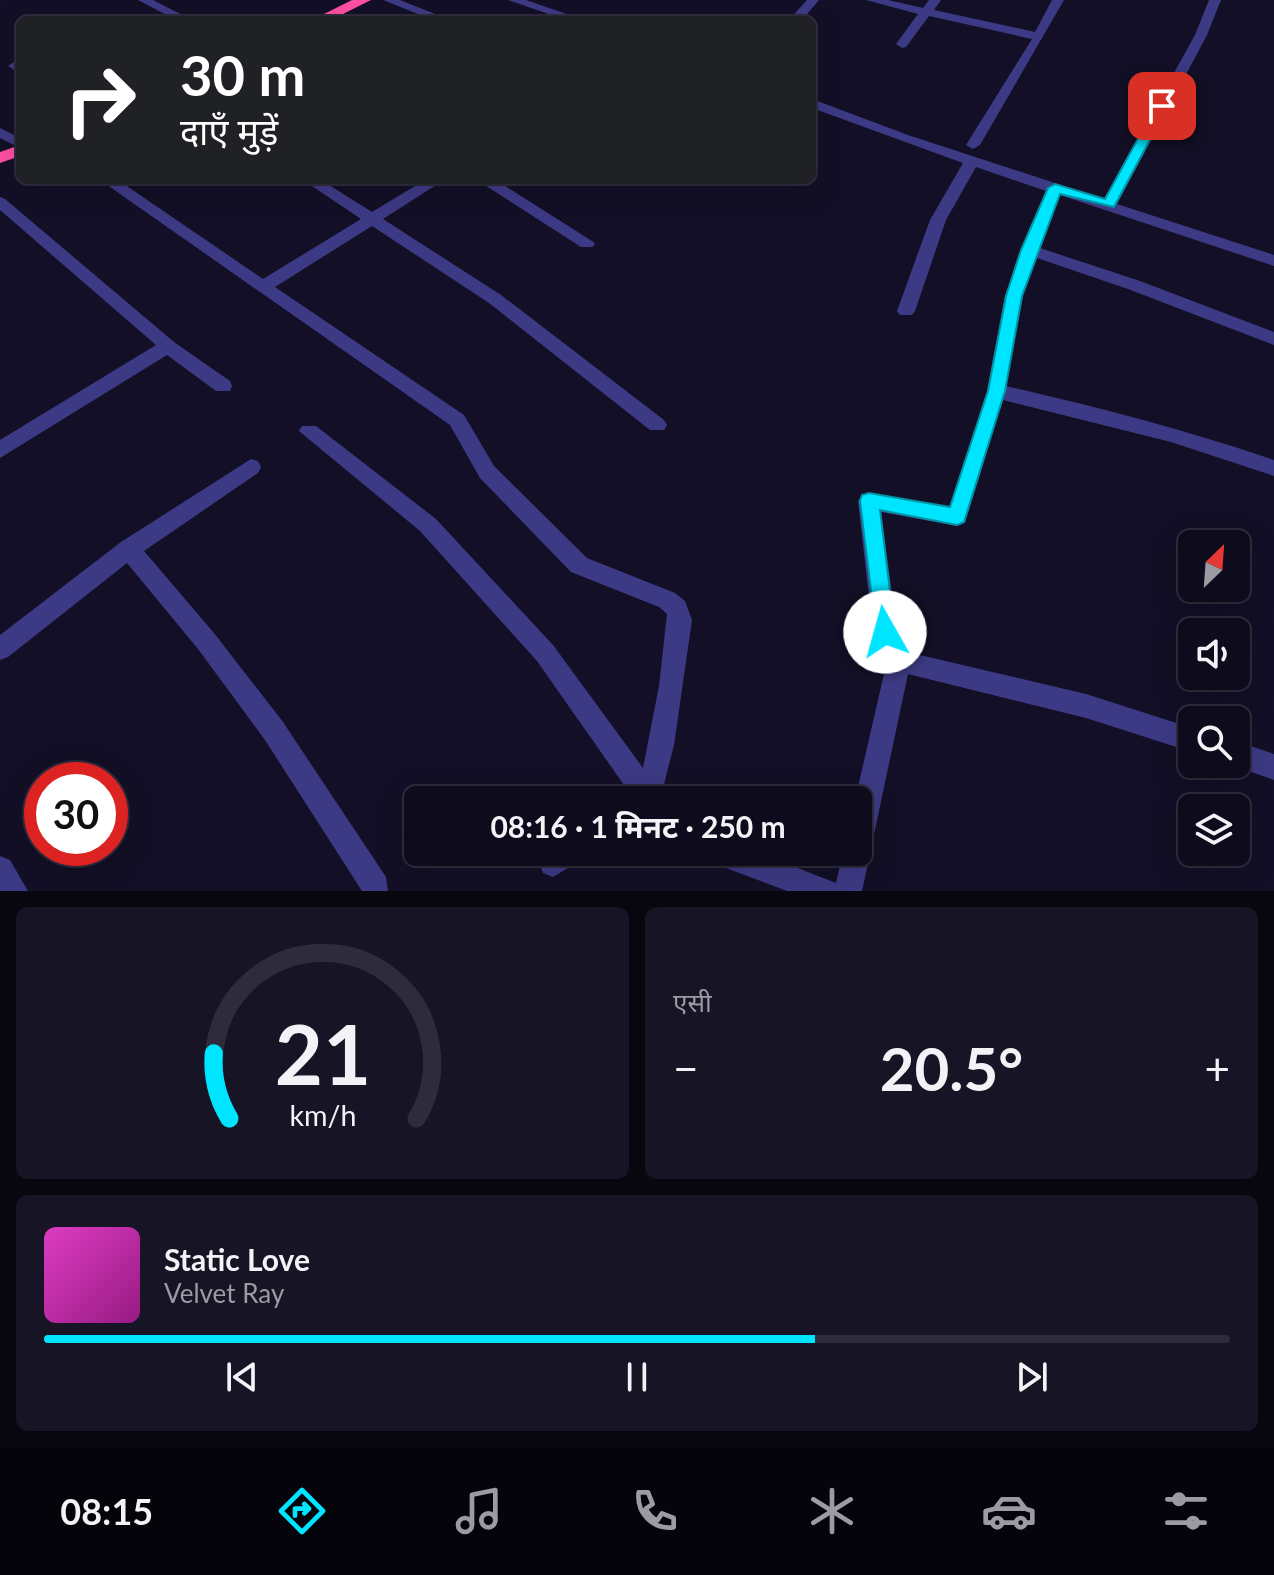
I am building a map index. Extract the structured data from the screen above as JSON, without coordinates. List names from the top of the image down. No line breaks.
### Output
{"north":"top right","page":{"turn":["30 m","दाएँ मुड़ें"],"limit":"30","trip":"08:16 · 1 मिनट · 250 m","tile":"एसी","heat":["−","20.5°","+"],"song":["Static Love","Velvet Ray"],"tabs":"08:15","gauge":["21","km/h"]}}
